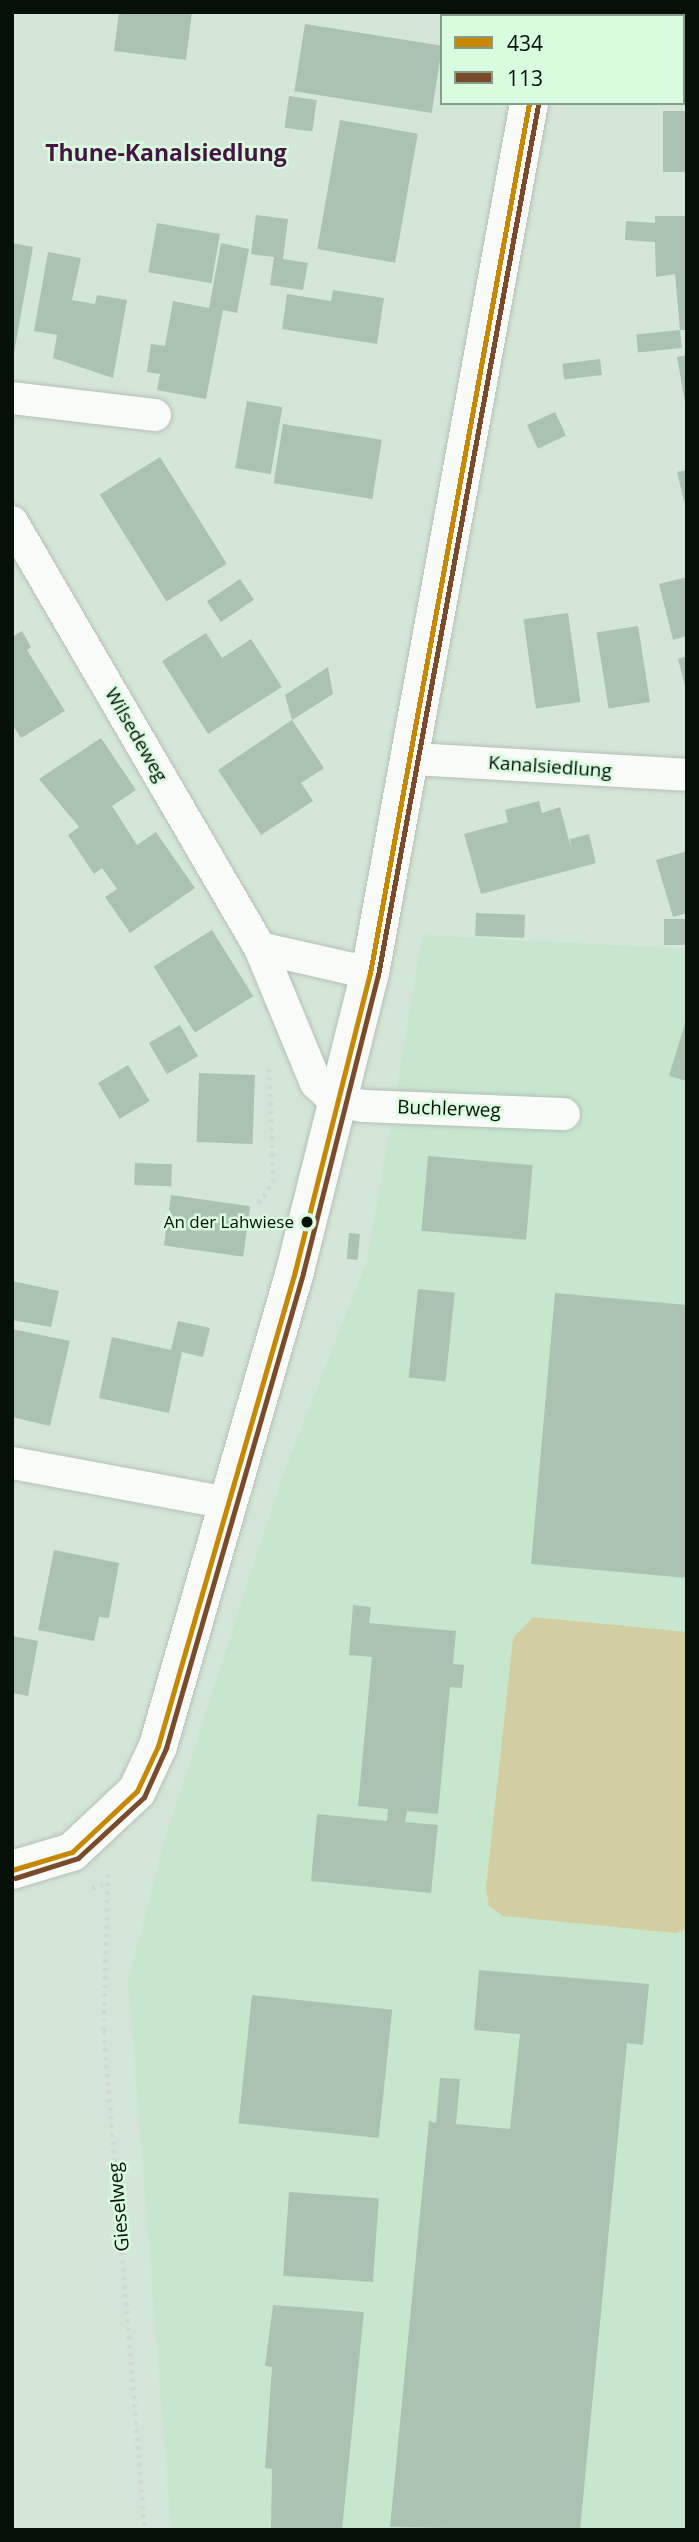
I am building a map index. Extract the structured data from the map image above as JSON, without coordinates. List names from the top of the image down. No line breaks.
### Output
{"streets":{"street":["Wilsedeweg","Kanalsiedlung","Buchlerweg"],"path":["Gieselweg"]},"crossings":[["Wilsedeweg","Buchlerweg"]],"districts":["Thune-Kanalsiedlung"],"places":["An der Lahwiese"],"lines":["transit line 434","transit line 113"],"legend":["434","113"]}
